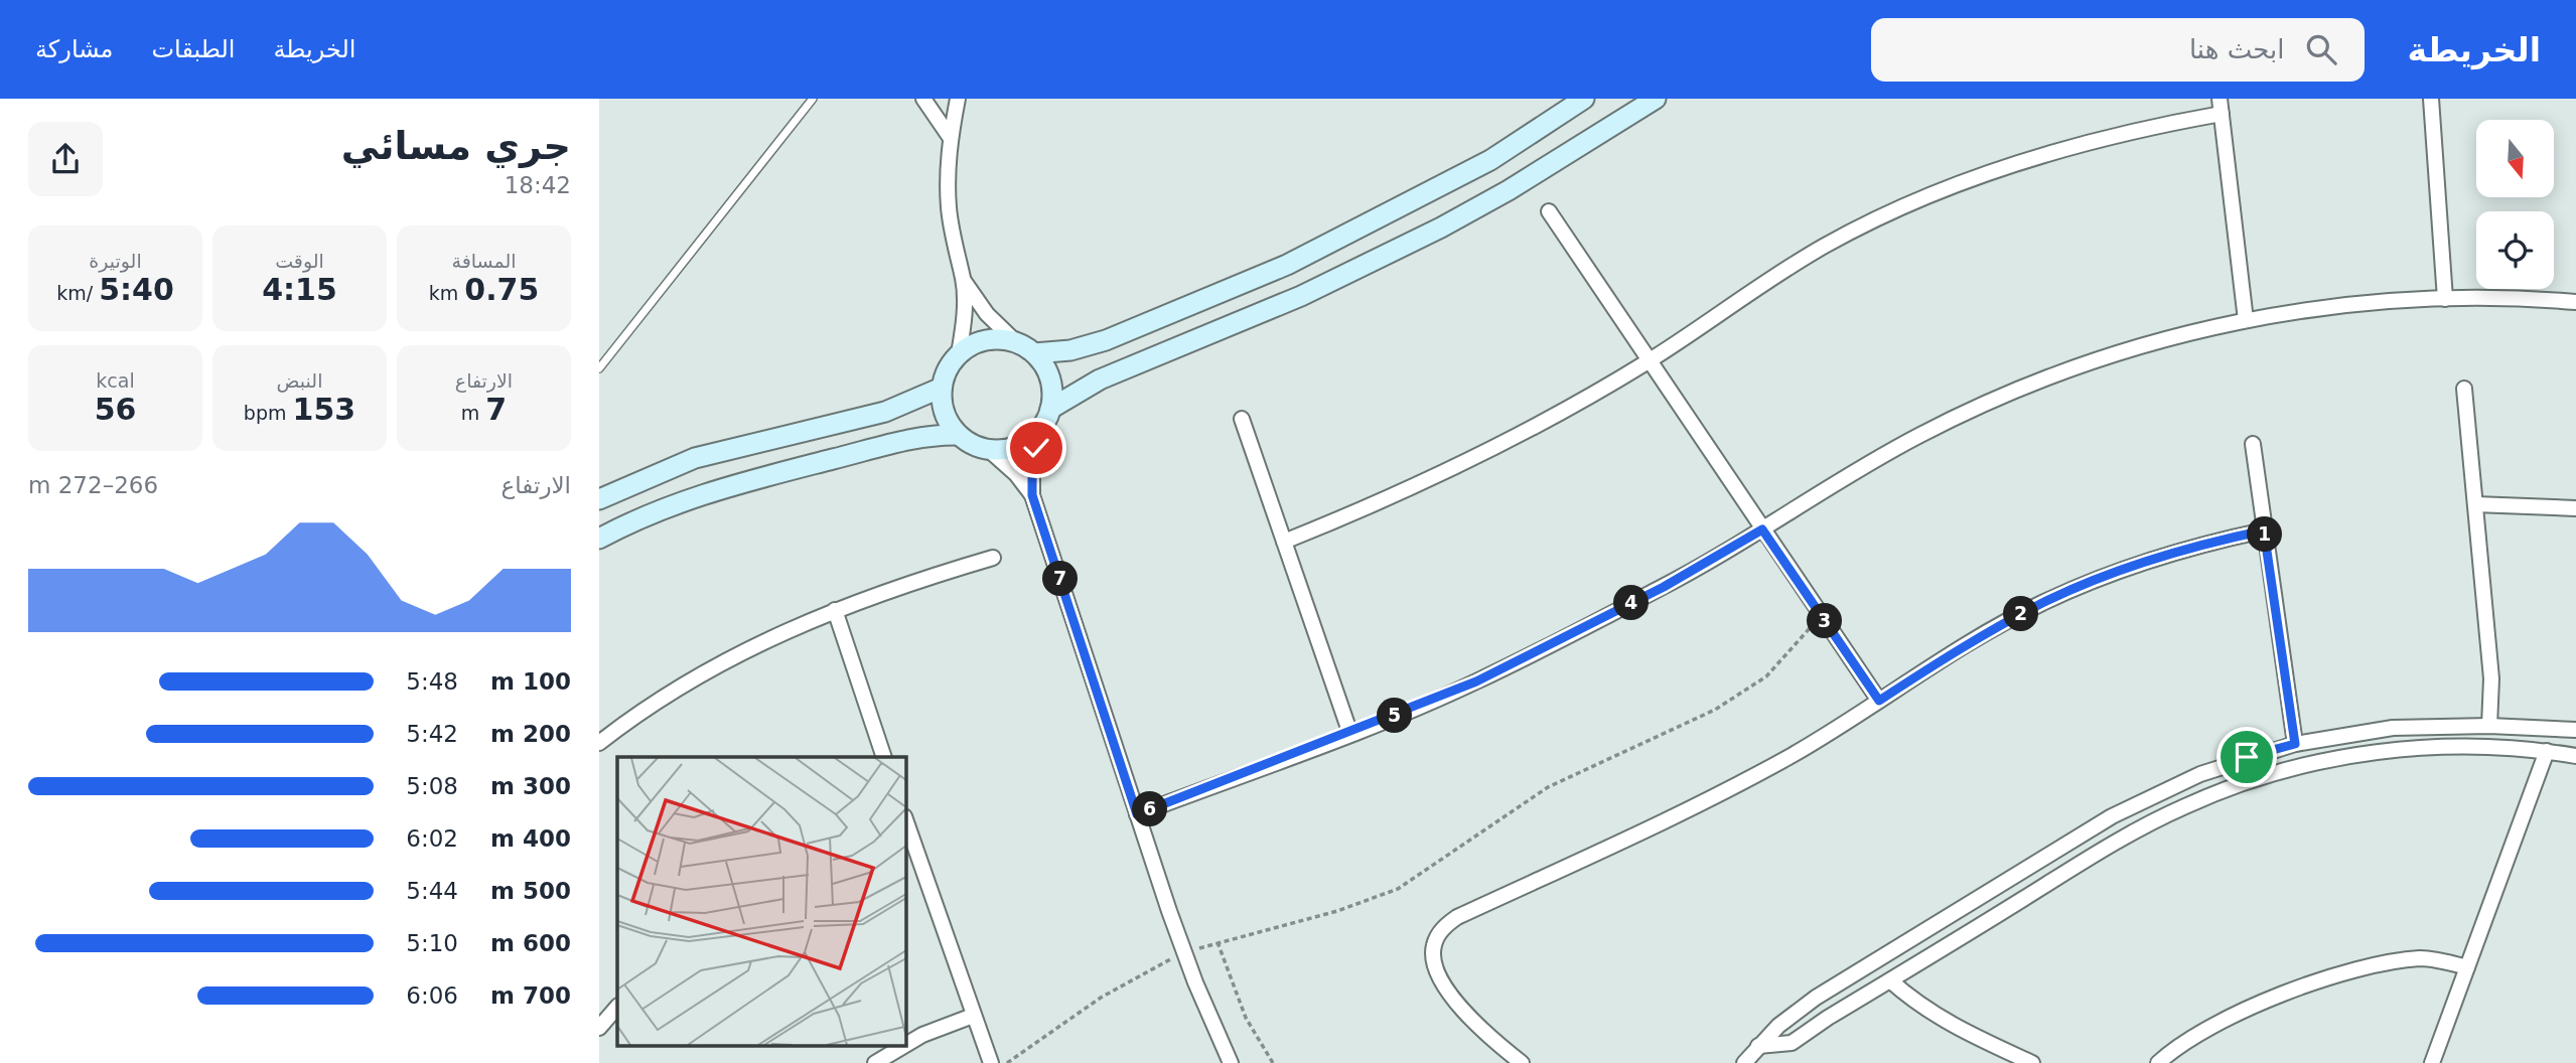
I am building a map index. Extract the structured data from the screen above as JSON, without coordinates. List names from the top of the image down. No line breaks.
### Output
{"north":"bottom","page":{"header":"الخريطة","search":"ابحث هنا","nav":["الخريطة","الطبقات","مشاركة"],"heading":["جري مسائي","18:42"],"stats":[["المسافة","0.75 km"],["الوقت","4:15"],["الوتيرة","5:40 /km"],["الارتفاع","7 m"],["النبض","153 bpm"],["kcal","56"]],"chart":["الارتفاع","266–272 m"],"pins":["1","7","4","2","3","5","6"],"list":[{"name":"100 m","note":"5:48"},{"name":"200 m","note":"5:42"},{"name":"300 m","note":"5:08"},{"name":"400 m","note":"6:02"},{"name":"500 m","note":"5:44"},{"name":"600 m","note":"5:10"},{"name":"700 m","note":"6:06"}]}}
